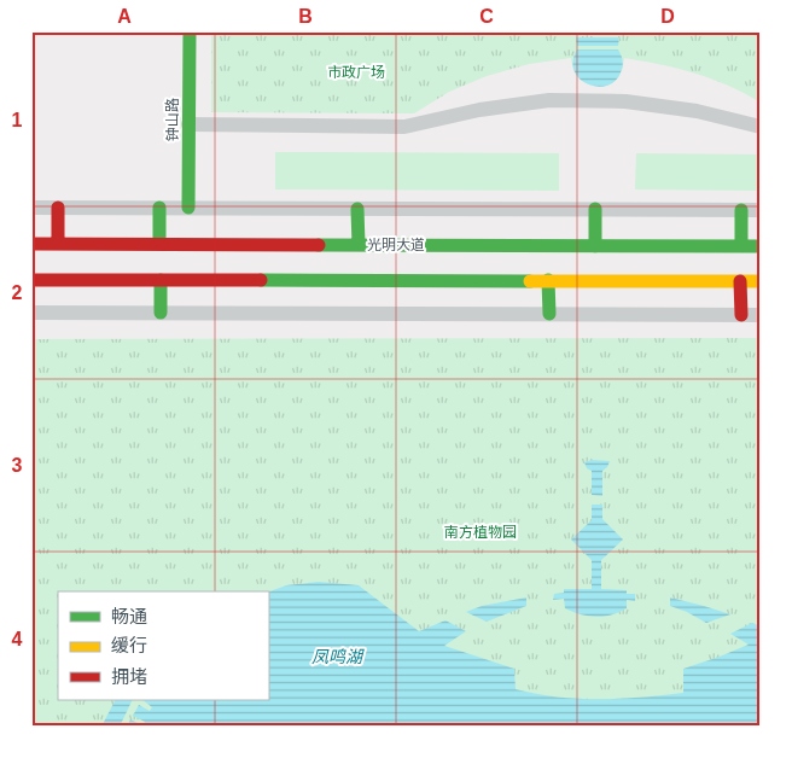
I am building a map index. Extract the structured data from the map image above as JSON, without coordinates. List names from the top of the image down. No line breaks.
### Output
{"streets":{"main road":["钟山路","光明大道"]},"water":["凤鸣湖"],"parks":["市政广场","南方植物园"],"legend":["畅通","缓行","拥堵"],"grid":{"columns":["A","B","C","D"],"rows":["1","2","3","4"]}}
